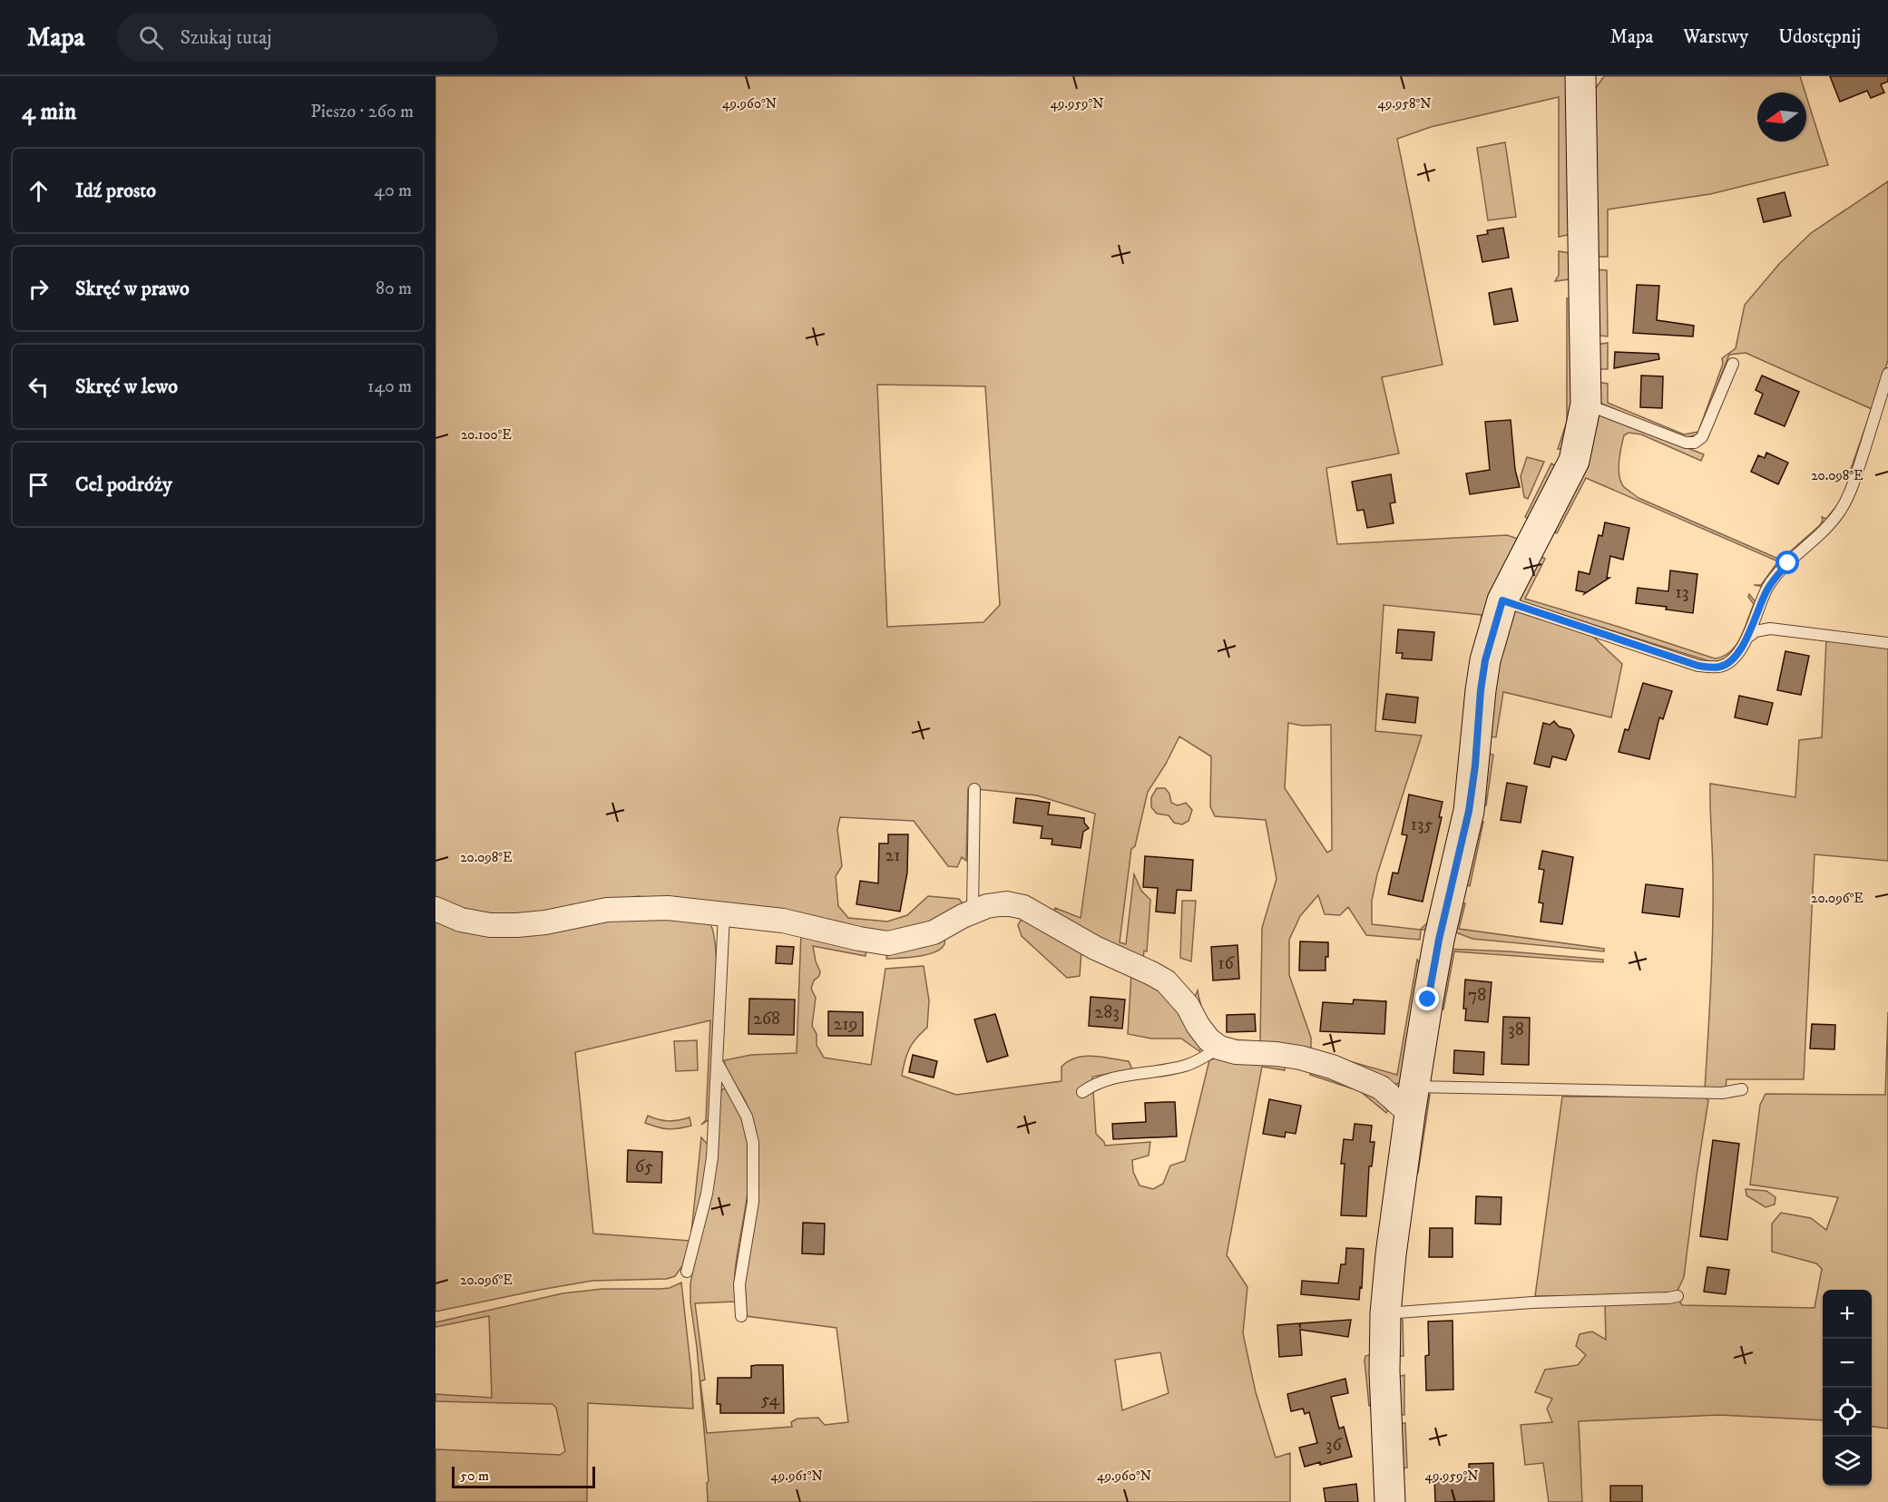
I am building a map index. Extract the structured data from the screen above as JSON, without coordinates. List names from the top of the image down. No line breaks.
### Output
{"house_numbers":["13","135","21","16","78","283","268","219","38","65","54","36"],"scale_bar":"50 m","north":"left","page":{"header":"Mapa","search":"Szukaj tutaj","nav":["Mapa","Warstwy","Udostępnij"],"heading":["4 min","Pieszo · 260 m"],"list":[["Idź prosto","40 m"],["Skręć w prawo","80 m"],["Skręć w lewo","140 m"],"Cel podróży"],"map_buttons":["+","−"],"scale":"50 m"},"coordinates":["49.960°N","49.959°N","49.958°N","20.100°E","20.098°E","20.096°E","49.961°N"]}
